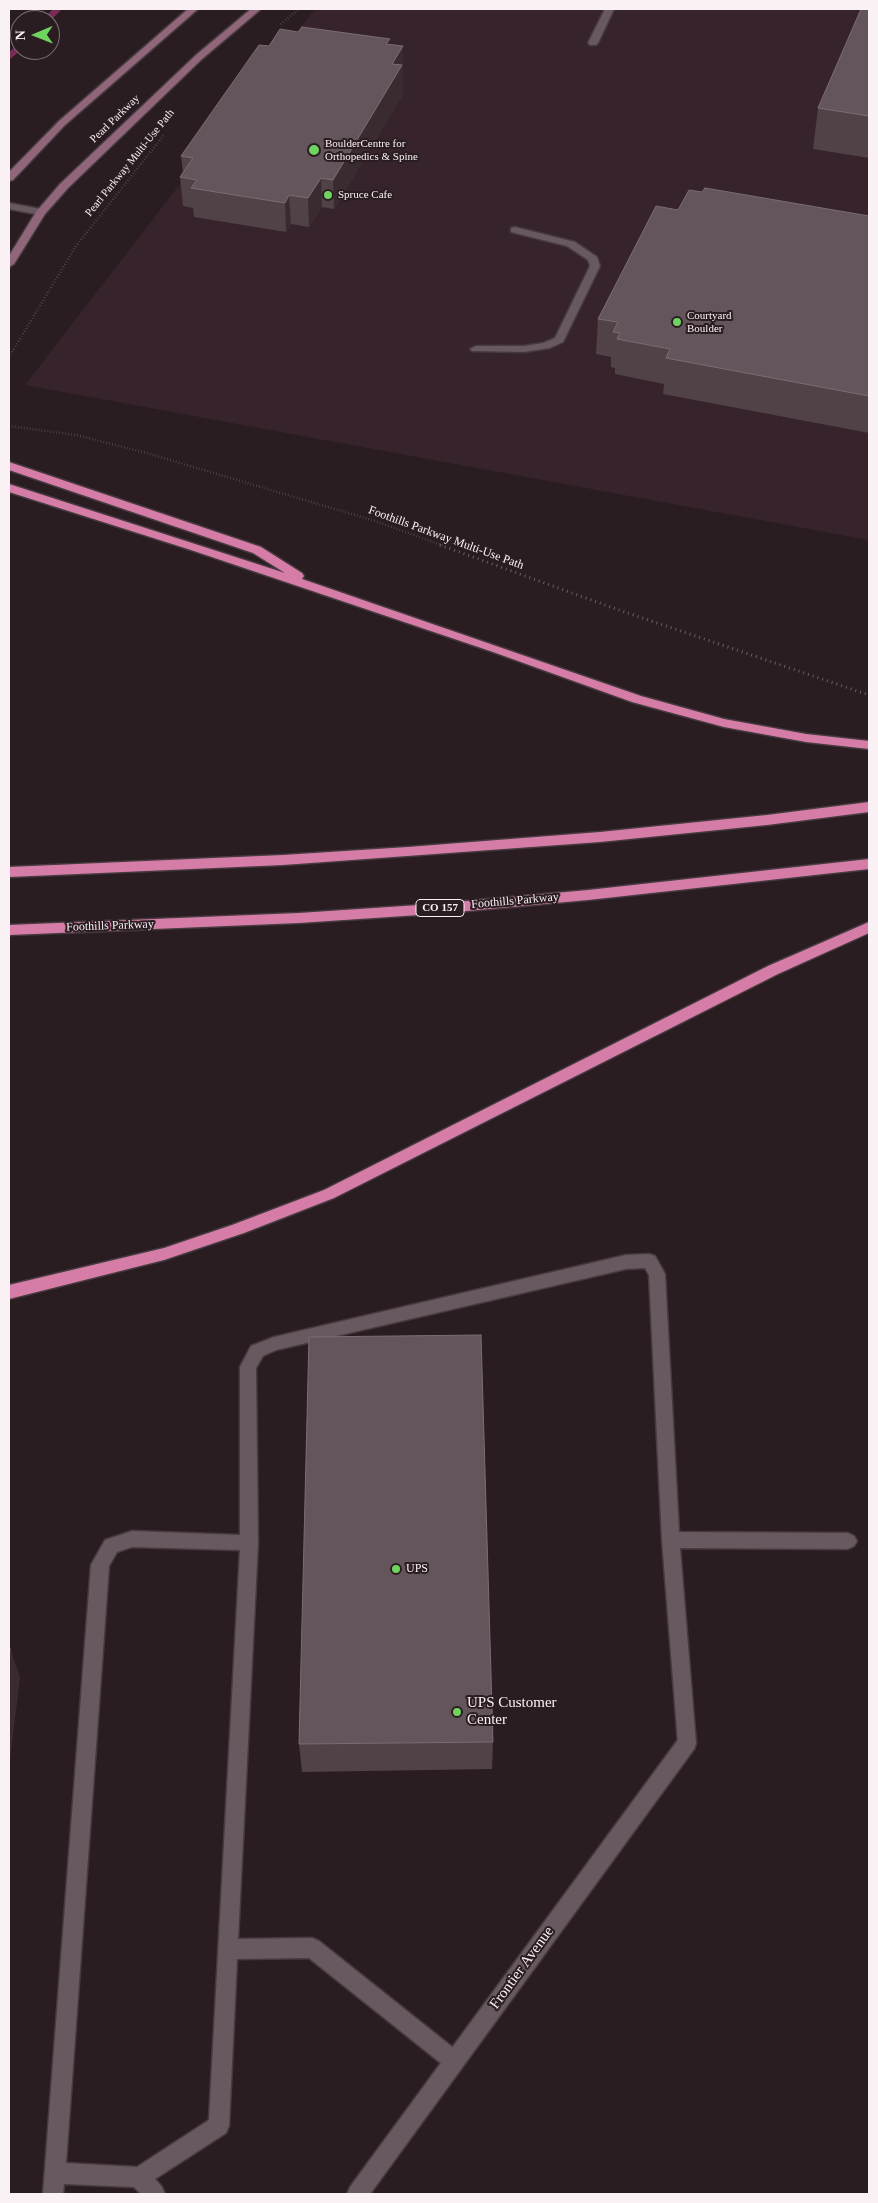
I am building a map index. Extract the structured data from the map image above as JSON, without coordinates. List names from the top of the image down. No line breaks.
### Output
{"streets":{"highway":["Foothills Parkway","CO 157"],"main road":["Pearl Parkway"],"street":["Frontier Avenue"],"path":["Pearl Parkway Multi-Use Path","Foothills Parkway Multi-Use Path"]},"places":["BoulderCentre for Orthopedics & Spine","Spruce Cafe","Courtyard Boulder","UPS","UPS Customer Center"],"north":"left"}
